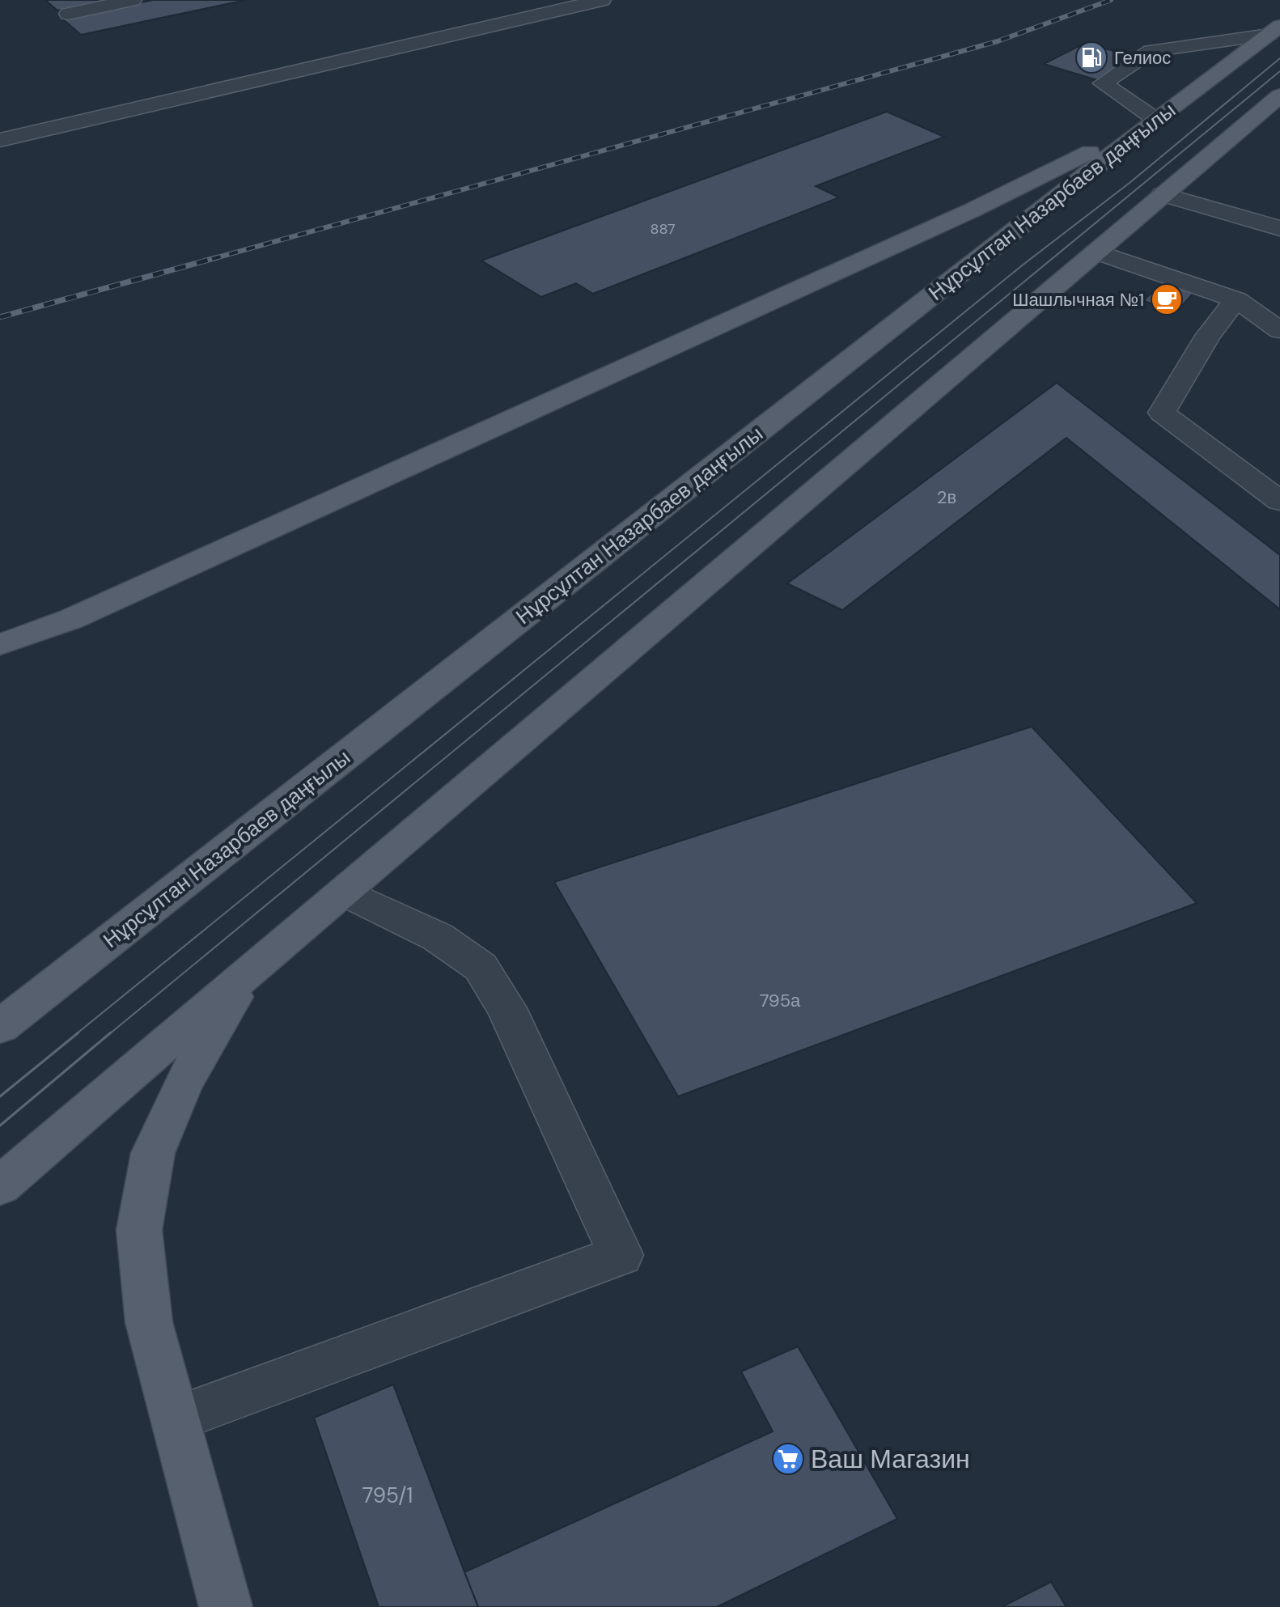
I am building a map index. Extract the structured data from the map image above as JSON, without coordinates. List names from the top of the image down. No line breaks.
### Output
{"streets":{"main road":["Нұрсұлтан Назарбаев даңғылы"]},"places":{"fuel station":["Гелиос"],"cafe":["Шашлычная №1"],"supermarket":["Ваш Магазин"]},"house_numbers":["887","2в","795а","795/1"]}
